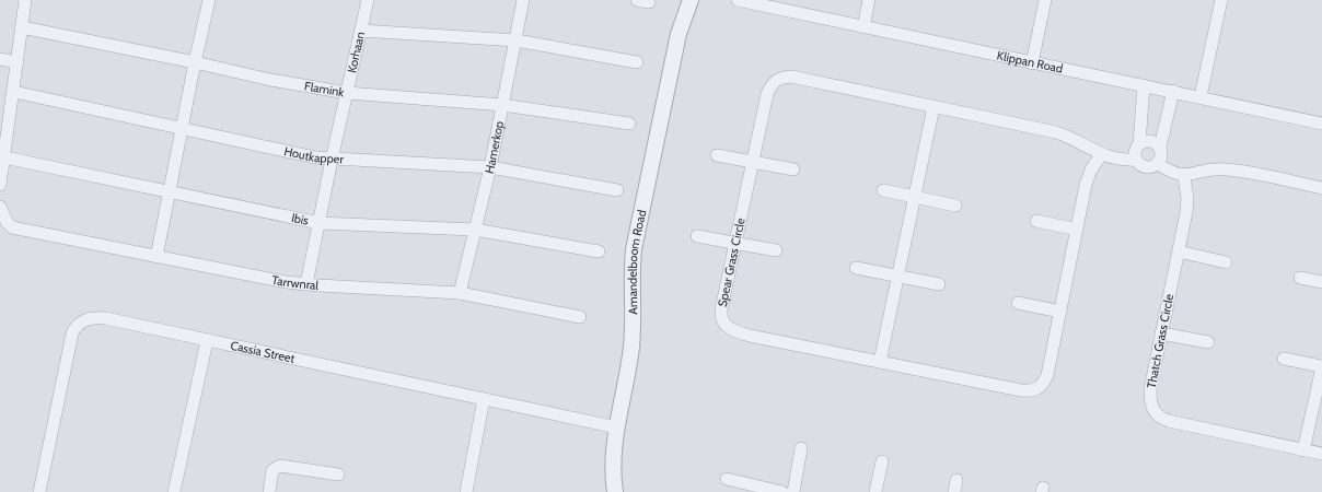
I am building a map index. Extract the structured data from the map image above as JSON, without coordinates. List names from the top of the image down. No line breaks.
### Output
{"streets":{"street":["Korhaan","Klippan Road","Flamink","Hamerkop","Houtkapper","Ibis","Amandelboom Road","Spear Grass Circle","Tarrwnral","Thatch Grass Circle","Cassia Street"]},"crossings":[["Korhaan","Flamink"],["Korhaan","Houtkapper"],["Korhaan","Ibis"],["Korhaan","Tarrwnral"],["Flamink","Hamerkop"],["Hamerkop","Houtkapper"],["Hamerkop","Ibis"],["Hamerkop","Tarrwnral"],["Amandelboom Road","Cassia Street"]]}
